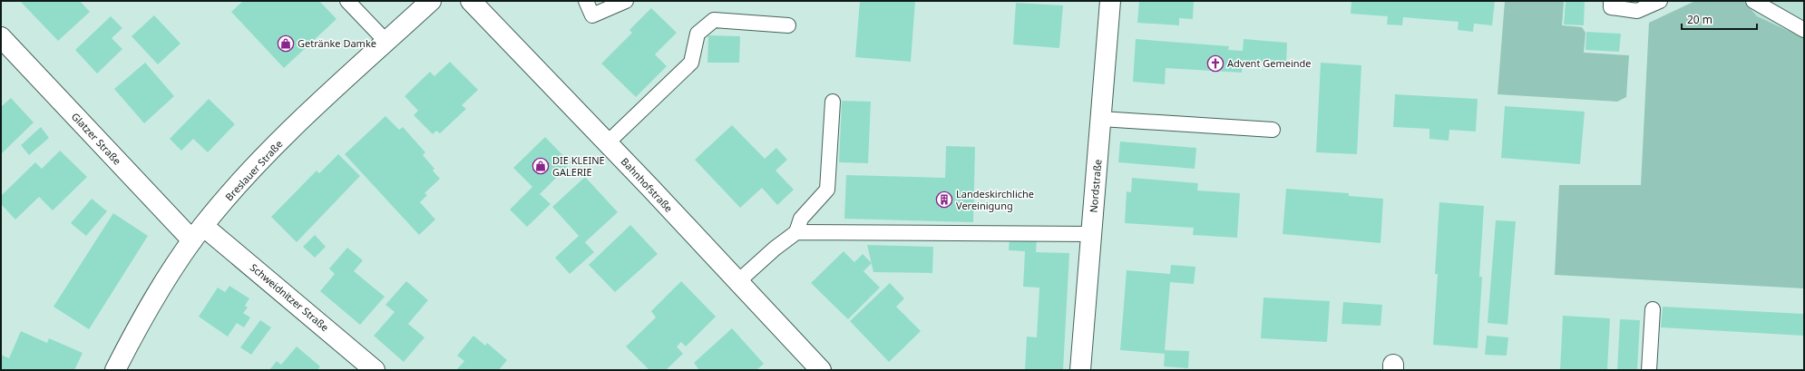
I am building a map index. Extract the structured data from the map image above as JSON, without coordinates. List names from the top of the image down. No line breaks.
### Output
{"streets":{"street":["Glatzer Straße","Breslauer Straße","Bahnhofstraße","Nordstraße","Schweidnitzer Straße"]},"crossings":[["Glatzer Straße","Breslauer Straße"],["Glatzer Straße","Schweidnitzer Straße"],["Breslauer Straße","Schweidnitzer Straße"]],"places":{"shop":["Getränke Damke","DIE KLEINE GALERIE"],"church":["Advent Gemeinde"],"building":["Landeskirchliche Vereinigung"]},"scale_bar":"20 m"}
